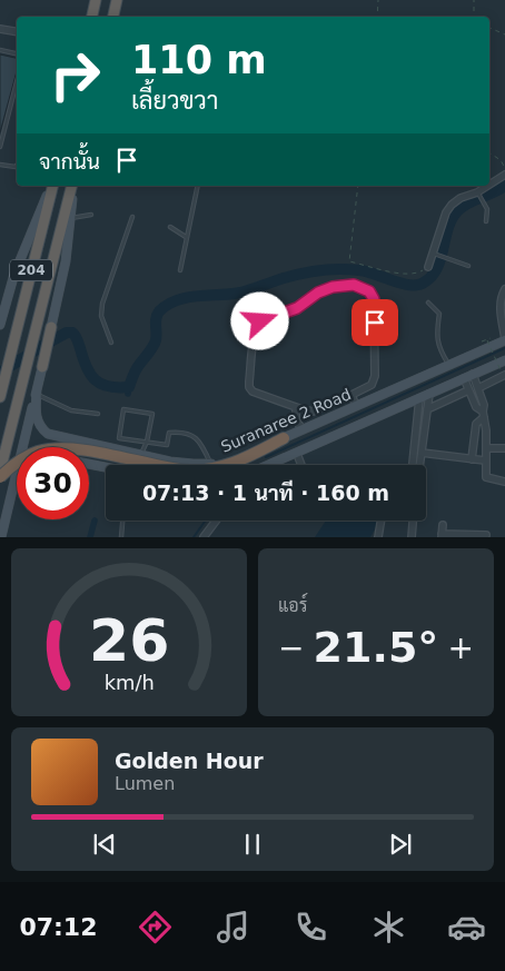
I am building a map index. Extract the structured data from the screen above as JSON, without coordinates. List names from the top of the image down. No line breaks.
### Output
{"streets":{"highway":["204"],"main road":["Suranaree 2 Road"]},"page":{"turn":["110 m","เลี้ยวขวา"],"then":"จากนั้น","limit":"30","trip":"07:13 · 1 นาที · 160 m","tile":"แอร์","heat":["−","21.5°","+"],"song":["Golden Hour","Lumen"],"tabs":"07:12","gauge":["26","km/h"]}}
